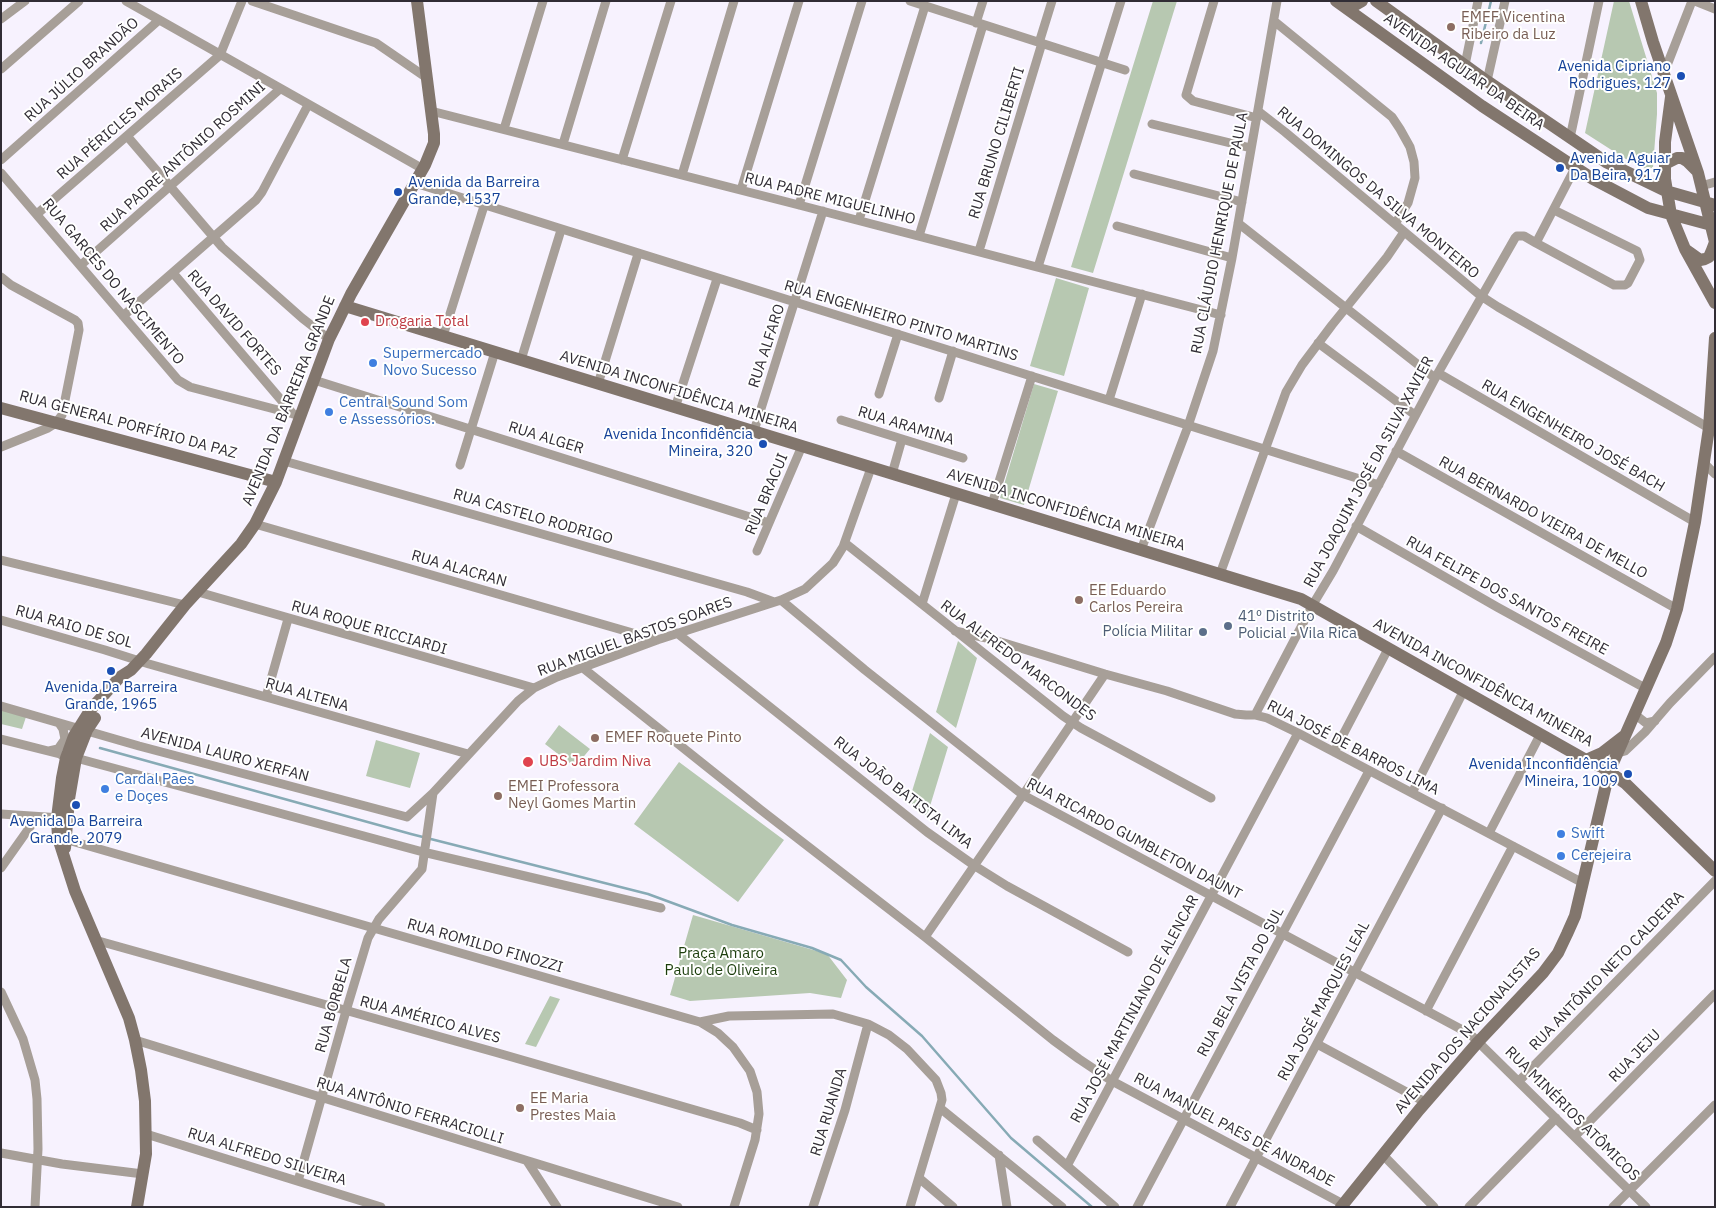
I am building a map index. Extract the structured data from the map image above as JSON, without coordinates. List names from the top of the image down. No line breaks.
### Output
{"streets":{"main road":["AVENIDA AGUIAR DA BEIRA","AVENIDA INCONFIDÊNCIA MINEIRA","AVENIDA DA BARREIRA GRANDE","RUA GENERAL PORFÍRIO DA PAZ","AVENIDA DOS NACIONALISTAS"],"street":["RUA JÚLIO BRANDÃO","RUA PÉRICLES MORAIS","RUA BRUNO CILIBERTI","RUA PADRE ANTÔNIO ROSMINI","RUA DOMINGOS DA SILVA MONTEIRO","RUA PADRE MIGUELINHO","RUA CLÁUDIO HENRIQUE DE PAULA","RUA GARCES DO NASCIMENTO","RUA ENGENHEIRO PINTO MARTINS","RUA DAVID FORTES","RUA ALFARO","RUA ARAMINA","RUA ENGENHEIRO JOSÉ BACH","RUA ALGER","RUA JOAQUIM JOSÉ DA SILVA XAVIER","RUA BRACUI","RUA CASTELO RODRIGO","RUA BERNARDO VIEIRA DE MELLO","RUA ALACRAN","RUA FELIPE DOS SANTOS FREIRE","RUA RAIO DE SOL","RUA ROQUE RICCIARDI","RUA MIGUEL BASTOS SOARES","RUA ALFREDO MARCONDES","RUA ALTENA","RUA JOSÉ DE BARROS LIMA","AVENIDA LAURO XERFAN","RUA JOÃO BATISTA LIMA","RUA RICARDO GUMBLETON DAUNT","RUA ROMILDO FINOZZI","RUA ANTÔNIO NETO CALDEIRA","RUA BELA VISTA DO SUL","RUA JOSÉ MARQUES LEAL","RUA BORBELA","RUA JOSÉ MARTINIANO DE ALENCAR","RUA AMÉRICO ALVES","RUA JEJU","RUA ANTÔNIO FERRACIOLLI","RUA RUANDA","RUA MINÉRIOS ATÔMICOS","RUA MANUEL PAES DE ANDRADE","RUA ALFREDO SILVEIRA"]},"crossings":[["RUA PÉRICLES MORAIS","RUA GARCES DO NASCIMENTO"],["RUA BRUNO CILIBERTI","RUA PADRE MIGUELINHO"],["RUA PADRE ANTÔNIO ROSMINI","RUA GARCES DO NASCIMENTO"],["RUA DOMINGOS DA SILVA MONTEIRO","RUA CLÁUDIO HENRIQUE DE PAULA"],["RUA DOMINGOS DA SILVA MONTEIRO","RUA JOAQUIM JOSÉ DA SILVA XAVIER"],["RUA DOMINGOS DA SILVA MONTEIRO","AVENIDA DOS NACIONALISTAS"],["RUA PADRE MIGUELINHO","RUA CLÁUDIO HENRIQUE DE PAULA"],["RUA PADRE MIGUELINHO","RUA ALFARO"],["RUA PADRE MIGUELINHO","AVENIDA DA BARREIRA GRANDE"],["RUA CLÁUDIO HENRIQUE DE PAULA","RUA ENGENHEIRO PINTO MARTINS"],["RUA CLÁUDIO HENRIQUE DE PAULA","AVENIDA INCONFIDÊNCIA MINEIRA"],["RUA CLÁUDIO HENRIQUE DE PAULA","RUA ENGENHEIRO JOSÉ BACH"],["RUA GARCES DO NASCIMENTO","RUA DAVID FORTES"],["RUA GARCES DO NASCIMENTO","AVENIDA DA BARREIRA GRANDE"],["RUA ENGENHEIRO PINTO MARTINS","RUA ALFARO"],["RUA ENGENHEIRO PINTO MARTINS","AVENIDA DA BARREIRA GRANDE"],["RUA ENGENHEIRO PINTO MARTINS","RUA JOAQUIM JOSÉ DA SILVA XAVIER"],["RUA DAVID FORTES","AVENIDA DA BARREIRA GRANDE"],["RUA ALFARO","AVENIDA INCONFIDÊNCIA MINEIRA"],["AVENIDA INCONFIDÊNCIA MINEIRA","AVENIDA DA BARREIRA GRANDE"],["AVENIDA INCONFIDÊNCIA MINEIRA","RUA JOAQUIM JOSÉ DA SILVA XAVIER"],["AVENIDA INCONFIDÊNCIA MINEIRA","RUA BRACUI"],["AVENIDA INCONFIDÊNCIA MINEIRA","RUA MIGUEL BASTOS SOARES"],["AVENIDA INCONFIDÊNCIA MINEIRA","AVENIDA DOS NACIONALISTAS"],["AVENIDA DA BARREIRA GRANDE","RUA GENERAL PORFÍRIO DA PAZ"],["AVENIDA DA BARREIRA GRANDE","RUA ALGER"],["AVENIDA DA BARREIRA GRANDE","RUA CASTELO RODRIGO"],["AVENIDA DA BARREIRA GRANDE","RUA ALACRAN"],["AVENIDA DA BARREIRA GRANDE","RUA RAIO DE SOL"],["AVENIDA DA BARREIRA GRANDE","RUA ROQUE RICCIARDI"],["AVENIDA DA BARREIRA GRANDE","RUA ALTENA"],["AVENIDA DA BARREIRA GRANDE","AVENIDA LAURO XERFAN"],["AVENIDA DA BARREIRA GRANDE","RUA ROMILDO FINOZZI"],["AVENIDA DA BARREIRA GRANDE","RUA AMÉRICO ALVES"],["AVENIDA DA BARREIRA GRANDE","RUA ANTÔNIO FERRACIOLLI"],["AVENIDA DA BARREIRA GRANDE","RUA ALFREDO SILVEIRA"],["RUA ENGENHEIRO JOSÉ BACH","RUA JOAQUIM JOSÉ DA SILVA XAVIER"],["RUA ENGENHEIRO JOSÉ BACH","AVENIDA DOS NACIONALISTAS"],["RUA ALGER","RUA BRACUI"],["RUA JOAQUIM JOSÉ DA SILVA XAVIER","RUA BERNARDO VIEIRA DE MELLO"],["RUA JOAQUIM JOSÉ DA SILVA XAVIER","RUA FELIPE DOS SANTOS FREIRE"],["RUA JOAQUIM JOSÉ DA SILVA XAVIER","RUA JOSÉ DE BARROS LIMA"],["RUA CASTELO RODRIGO","RUA MIGUEL BASTOS SOARES"],["RUA CASTELO RODRIGO","RUA RICARDO GUMBLETON DAUNT"],["RUA BERNARDO VIEIRA DE MELLO","AVENIDA DOS NACIONALISTAS"],["RUA ALACRAN","RUA MIGUEL BASTOS SOARES"],["RUA FELIPE DOS SANTOS FREIRE","AVENIDA DOS NACIONALISTAS"],["RUA RAIO DE SOL","RUA ALTENA"],["RUA ROQUE RICCIARDI","RUA MIGUEL BASTOS SOARES"],["RUA MIGUEL BASTOS SOARES","RUA ALFREDO MARCONDES"],["RUA MIGUEL BASTOS SOARES","RUA ALTENA"],["RUA MIGUEL BASTOS SOARES","AVENIDA LAURO XERFAN"],["RUA MIGUEL BASTOS SOARES","RUA JOÃO BATISTA LIMA"],["RUA MIGUEL BASTOS SOARES","RUA RICARDO GUMBLETON DAUNT"],["RUA MIGUEL BASTOS SOARES","RUA MANUEL PAES DE ANDRADE"],["RUA ALFREDO MARCONDES","RUA JOSÉ DE BARROS LIMA"],["RUA JOSÉ DE BARROS LIMA","RUA BELA VISTA DO SUL"],["RUA JOSÉ DE BARROS LIMA","RUA JOSÉ MARQUES LEAL"],["RUA JOSÉ DE BARROS LIMA","RUA JOSÉ MARTINIANO DE ALENCAR"],["RUA JOSÉ DE BARROS LIMA","AVENIDA DOS NACIONALISTAS"],["RUA RICARDO GUMBLETON DAUNT","RUA BELA VISTA DO SUL"],["RUA RICARDO GUMBLETON DAUNT","RUA JOSÉ MARQUES LEAL"],["RUA RICARDO GUMBLETON DAUNT","RUA JOSÉ MARTINIANO DE ALENCAR"],["RUA RICARDO GUMBLETON DAUNT","AVENIDA DOS NACIONALISTAS"],["RUA RICARDO GUMBLETON DAUNT","RUA MINÉRIOS ATÔMICOS"],["RUA ROMILDO FINOZZI","RUA BORBELA"],["RUA ROMILDO FINOZZI","RUA AMÉRICO ALVES"],["RUA ANTÔNIO NETO CALDEIRA","RUA MINÉRIOS ATÔMICOS"],["RUA BELA VISTA DO SUL","RUA MANUEL PAES DE ANDRADE"],["RUA JOSÉ MARQUES LEAL","RUA MANUEL PAES DE ANDRADE"],["RUA BORBELA","RUA AMÉRICO ALVES"],["RUA BORBELA","RUA ANTÔNIO FERRACIOLLI"],["RUA BORBELA","RUA ALFREDO SILVEIRA"],["RUA JOSÉ MARTINIANO DE ALENCAR","RUA MANUEL PAES DE ANDRADE"],["AVENIDA DOS NACIONALISTAS","RUA MINÉRIOS ATÔMICOS"],["AVENIDA DOS NACIONALISTAS","RUA MANUEL PAES DE ANDRADE"],["RUA JEJU","RUA MINÉRIOS ATÔMICOS"]],"parks":["Praça Amaro Paulo de Oliveira"],"places":["EMEF Vicentina Ribeiro da Luz","Avenida Cipriano Rodrigues, 127","Avenida Aguiar Da Beira, 917","Avenida da Barreira Grande, 1537","Drogaria Total","Supermercado Novo Sucesso","Central Sound Som e Assessórios.","Avenida Inconfidência Mineira, 320","EE Eduardo Carlos Pereira","41º Distrito Policial - Vila Rica","Polícia Militar","Avenida Da Barreira Grande, 1965","EMEF Roquete Pinto","UBS Jardim Niva","Avenida Inconfidência Mineira, 1009","Cardal Pães e Doçes","EMEI Professora Neyl Gomes Martin","Avenida Da Barreira Grande, 2079","Swift","Cerejeira","EE Maria Prestes Maia"]}
